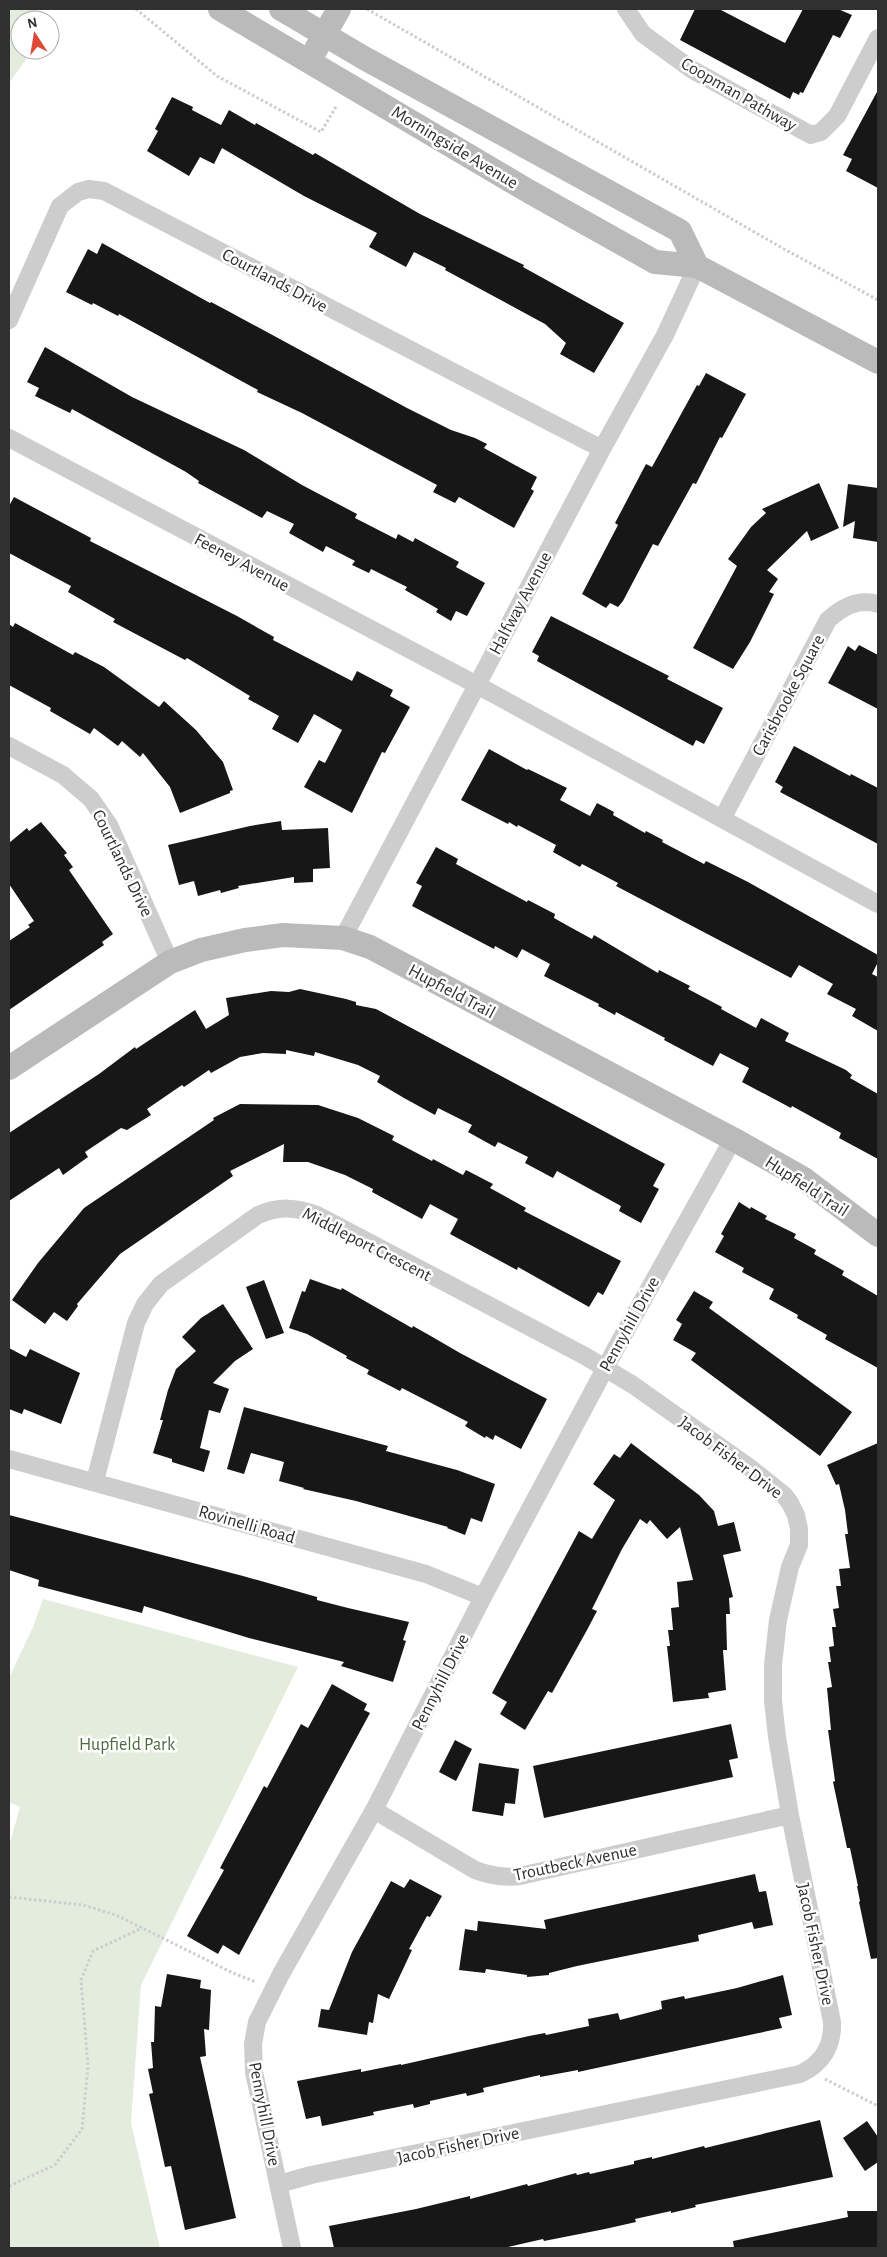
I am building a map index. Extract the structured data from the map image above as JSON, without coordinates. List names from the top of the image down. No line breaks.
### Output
{"streets":{"main road":["Morningside Avenue","Hupfield Trail"],"street":["Coopman Pathway","Courtlands Drive","Feeney Avenue","Halfway Avenue","Carisbrooke Square","Middleport Crescent","Pennyhill Drive","Jacob Fisher Drive","Rovinelli Road","Troutbeck Avenue"]},"crossings":[["Morningside Avenue","Halfway Avenue"],["Courtlands Drive","Halfway Avenue"],["Courtlands Drive","Hupfield Trail"],["Feeney Avenue","Halfway Avenue"],["Halfway Avenue","Hupfield Trail"],["Hupfield Trail","Pennyhill Drive"],["Middleport Crescent","Pennyhill Drive"],["Middleport Crescent","Jacob Fisher Drive"],["Middleport Crescent","Rovinelli Road"],["Pennyhill Drive","Jacob Fisher Drive"],["Pennyhill Drive","Rovinelli Road"],["Pennyhill Drive","Troutbeck Avenue"],["Jacob Fisher Drive","Troutbeck Avenue"]],"parks":["Hupfield Park"],"north":"top"}
